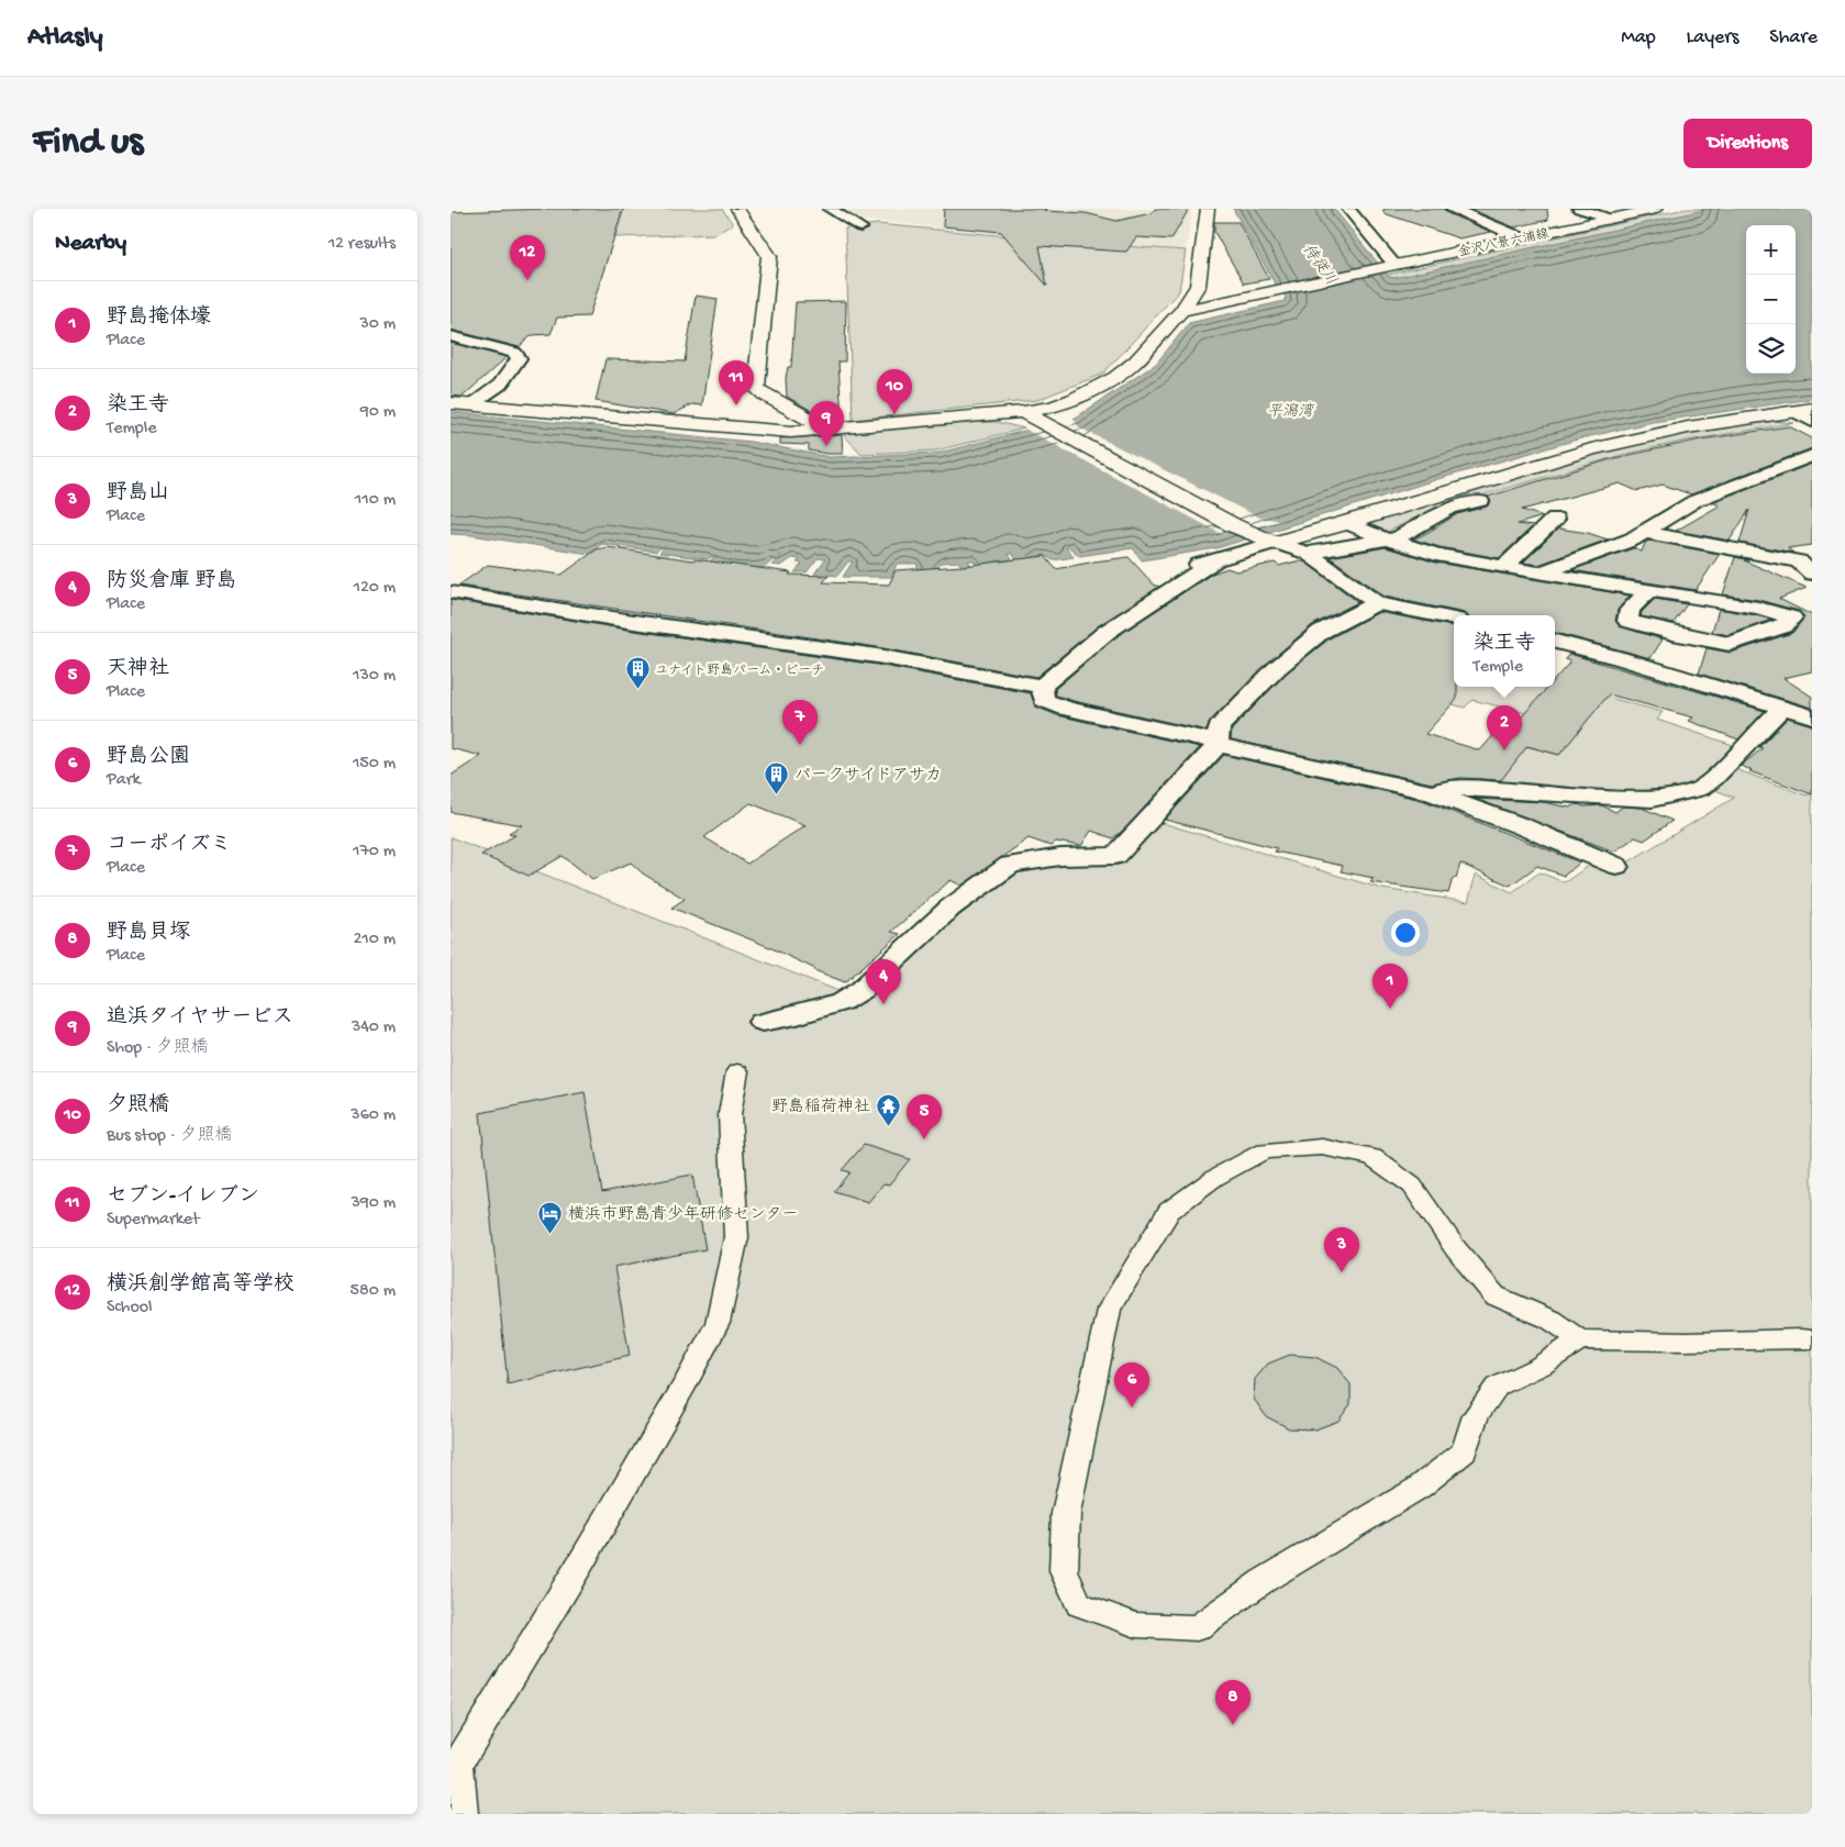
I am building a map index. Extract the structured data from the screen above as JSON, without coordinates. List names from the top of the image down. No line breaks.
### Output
{"streets":{"street":["金沢八景六浦線"]},"water":["侍従川","平潟湾"],"places":{"building":["ユナイト野島パーム・ビーチ","パークサイドアサカ"],"temple":["野島稲荷神社"],"hotel":["横浜市野島青少年研修センター"]},"page":{"header":"Atlasly","nav":["Map","Layers","Share"],"buttons":"Directions","title":"Find us","heading":["Nearby","12 results"],"map_buttons":["+","−"],"pins":["12","11","10","9","7","2","4","1","5","3","6","8"],"list":[{"mark":"1","name":"野島掩体壕","note":"Place","value":"30 m"},{"mark":"2","name":"染王寺","note":"Temple","value":"90 m"},{"mark":"3","name":"野島山","note":"Place","value":"110 m"},{"mark":"4","name":"防災倉庫 野島","note":"Place","value":"120 m"},{"mark":"5","name":"天神社","note":"Place","value":"130 m"},{"mark":"6","name":"野島公園","note":"Park","value":"150 m"},{"mark":"7","name":"コーポイズミ","note":"Place","value":"170 m"},{"mark":"8","name":"野島貝塚","note":"Place","value":"210 m"},{"mark":"9","name":"追浜タイヤサービス","note":"Shop · 夕照橋","value":"340 m"},{"mark":"10","name":"夕照橋","note":"Bus stop · 夕照橋","value":"360 m"},{"mark":"11","name":"セブン-イレブン","note":"Supermarket","value":"390 m"},{"mark":"12","name":"横浜創学館高等学校","note":"School","value":"580 m"}],"popup":["染王寺","Temple"]}}
